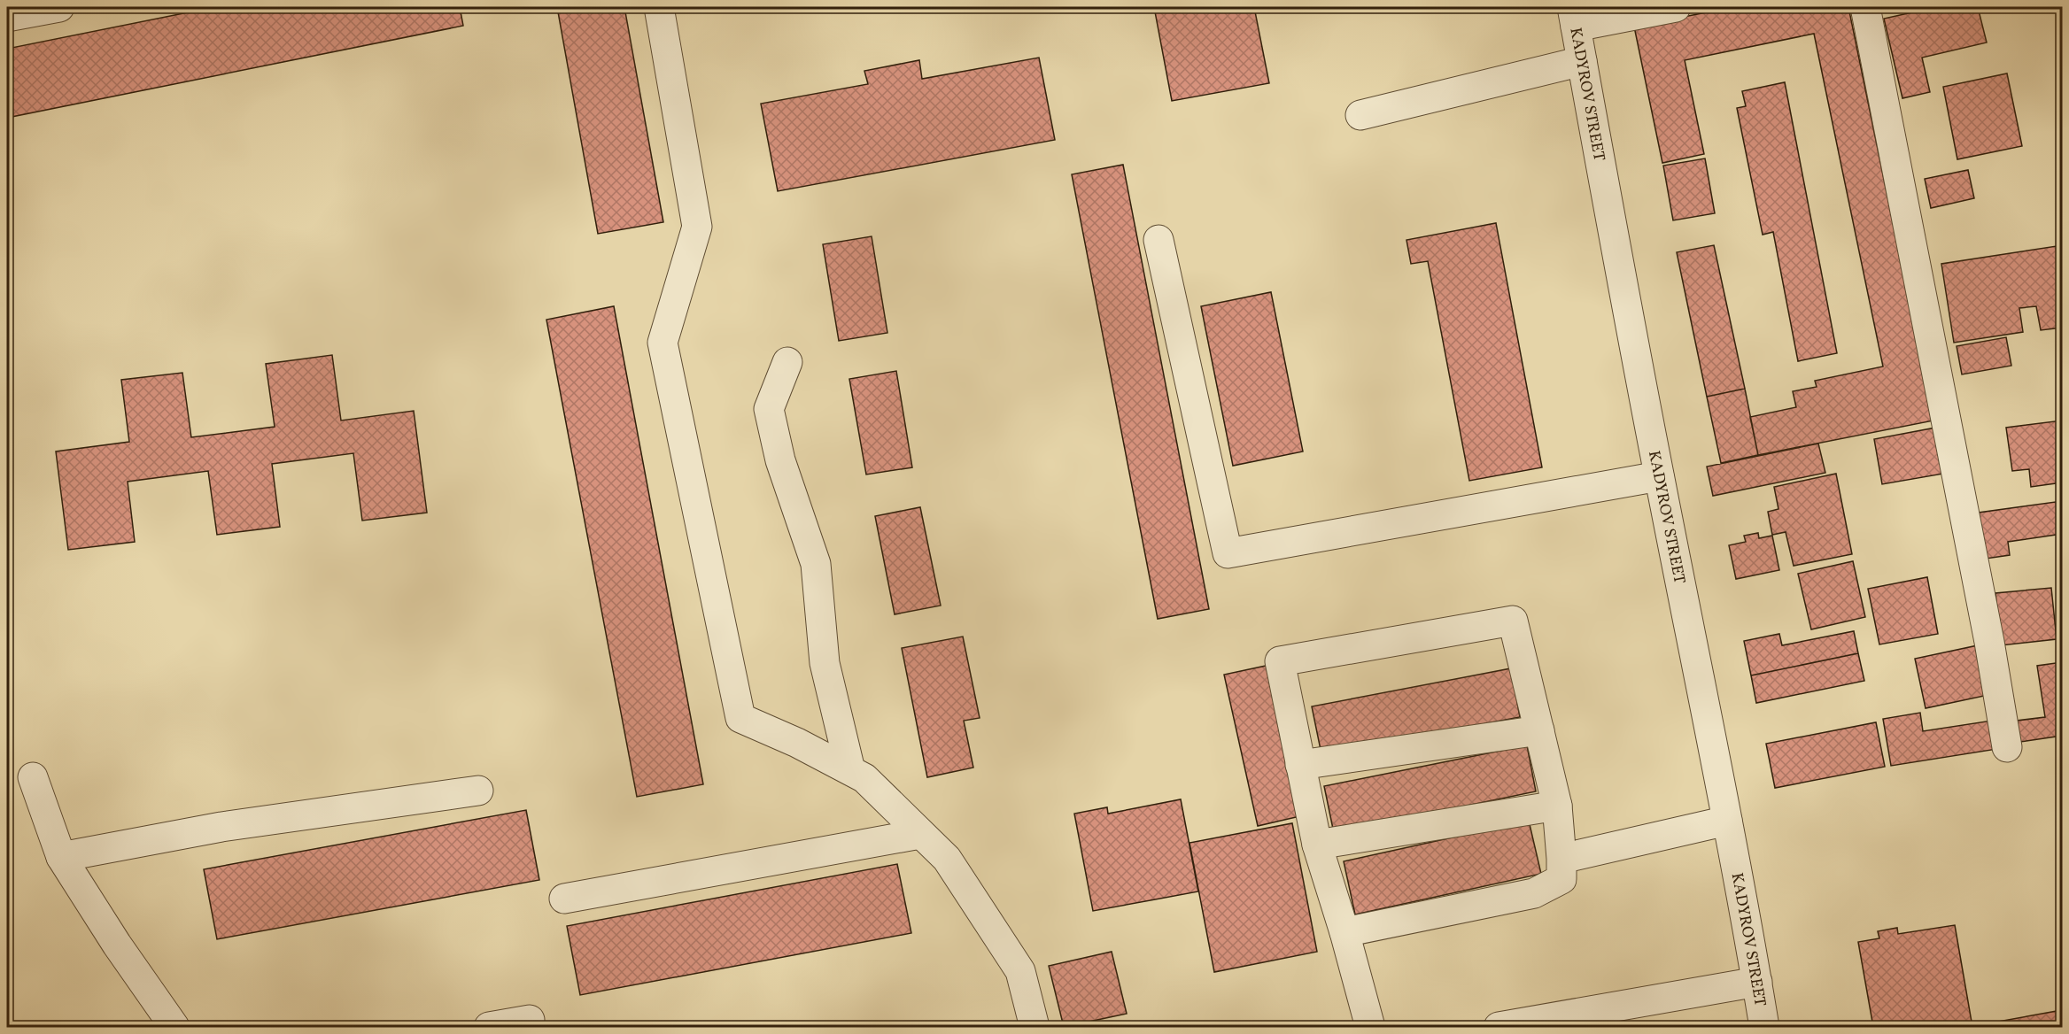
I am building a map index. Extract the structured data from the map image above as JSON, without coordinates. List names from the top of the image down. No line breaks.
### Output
{"streets":{"street":["KADYROV STREET"]}}
